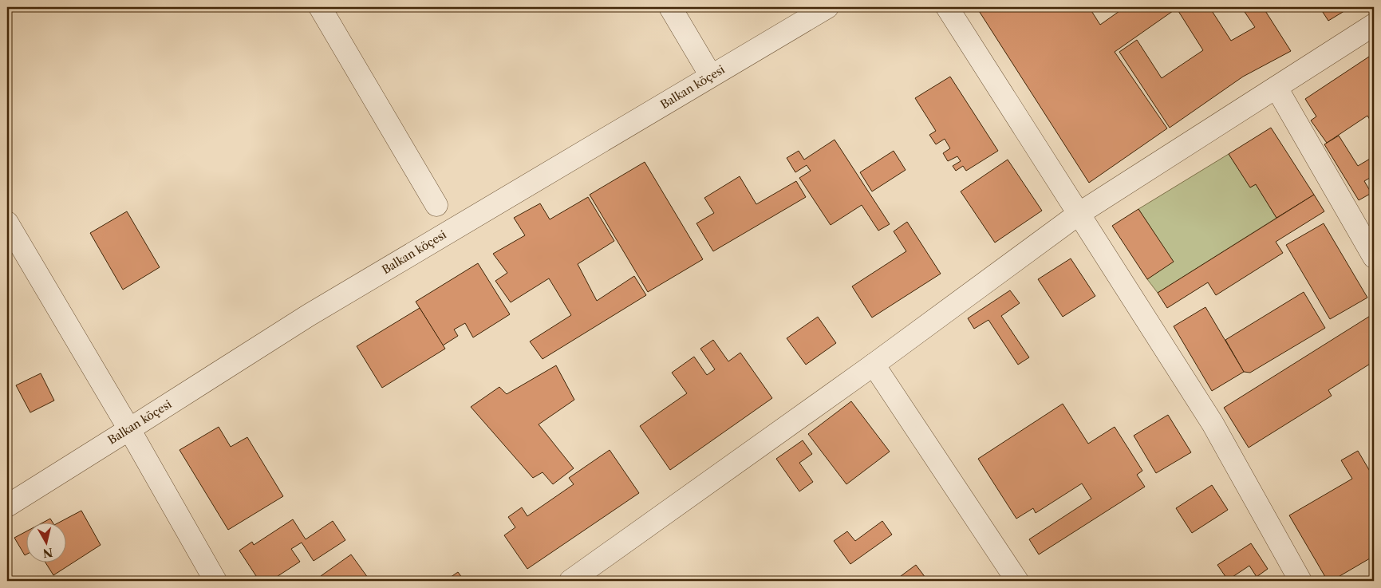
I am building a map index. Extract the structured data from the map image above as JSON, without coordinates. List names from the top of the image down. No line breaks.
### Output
{"streets":{"street":["Balkan köçesi"]},"north":"bottom"}
